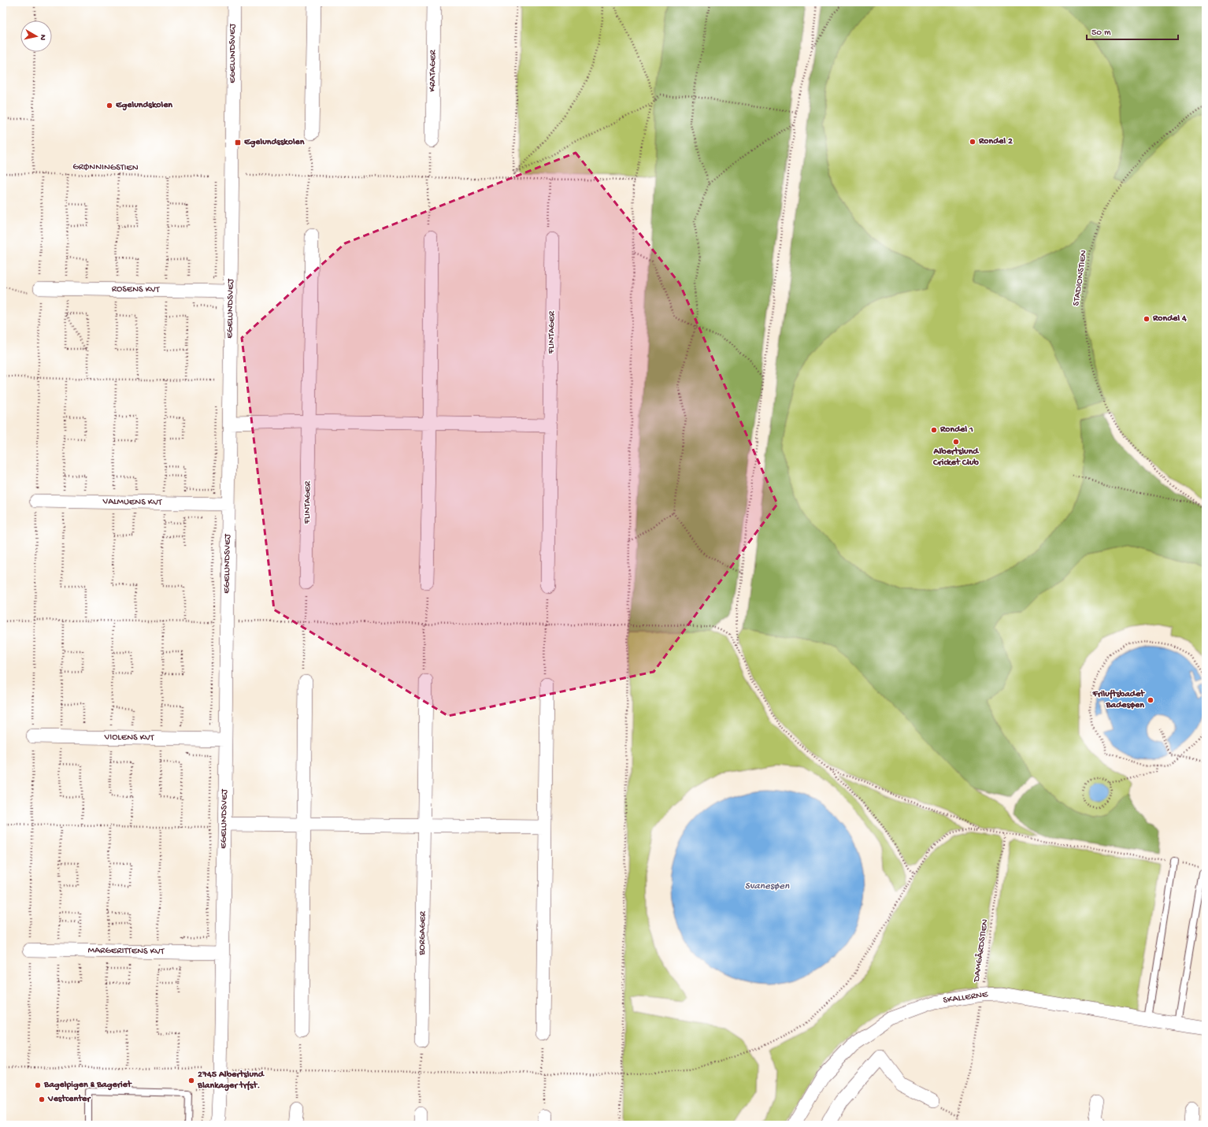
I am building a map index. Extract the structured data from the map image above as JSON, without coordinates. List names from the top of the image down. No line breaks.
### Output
{"streets":{"street":["EGELUNDSVEJ","KRATAGER","ROSENS KVT","FLINTAGER","VALMUENS KVT","VIOLENS KVT","BORGAGER","MARGERITTENS KVT","SKALLERNE"],"path":["GRØNNINGSTIEN","STADIONSTIEN","DAMGÅRDSTIEN"]},"crossings":[["EGELUNDSVEJ","ROSENS KVT"],["EGELUNDSVEJ","VALMUENS KVT"],["EGELUNDSVEJ","VIOLENS KVT"],["EGELUNDSVEJ","MARGERITTENS KVT"],["DAMGÅRDSTIEN","SKALLERNE"]],"water":["Svanesøen"],"places":{"other":["Egelundskolen","Rondel 2","Rondel 4","Rondel 1","Albertslund Cricket Club","Friluftsbadet Badesøen","2745 Albertslund Blankager trfst.","Bagelpigen & Bageriet","Vestcenter"],"transit":["Egelundsskolen"]},"scale_bar":"50 m","north":"right"}
